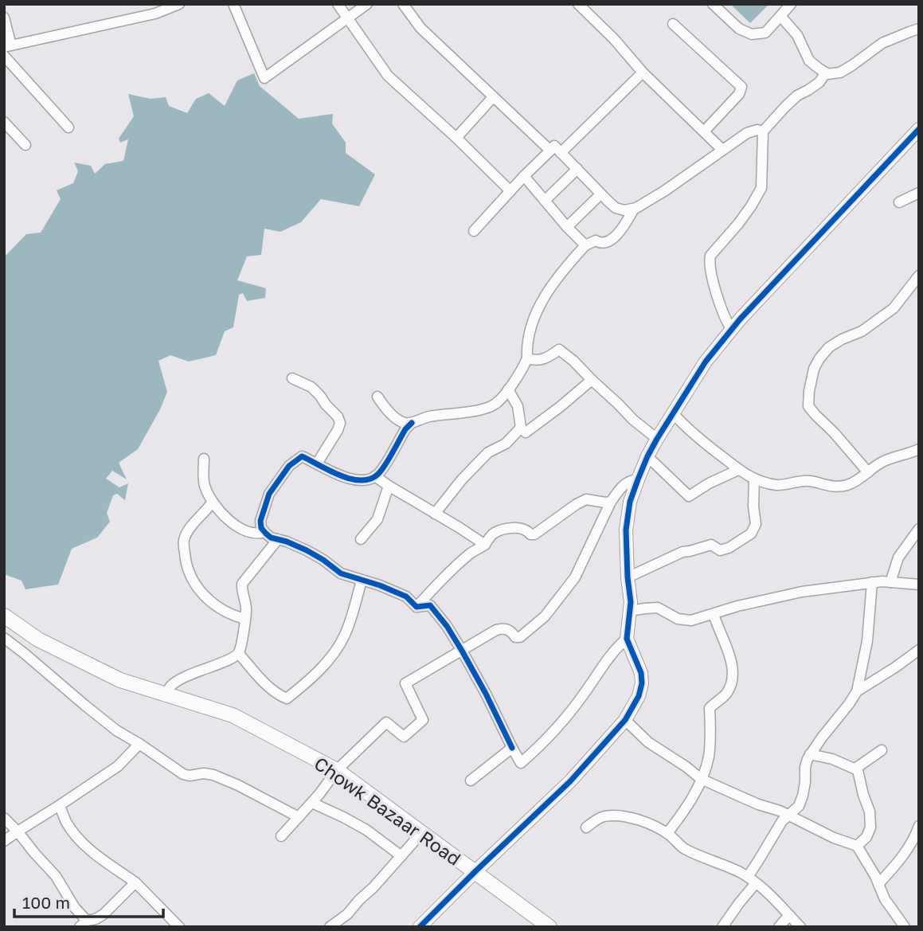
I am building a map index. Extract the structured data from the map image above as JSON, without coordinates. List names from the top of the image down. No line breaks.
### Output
{"streets":{"main road":["Chowk Bazaar Road"]},"scale_bar":"100 m"}
